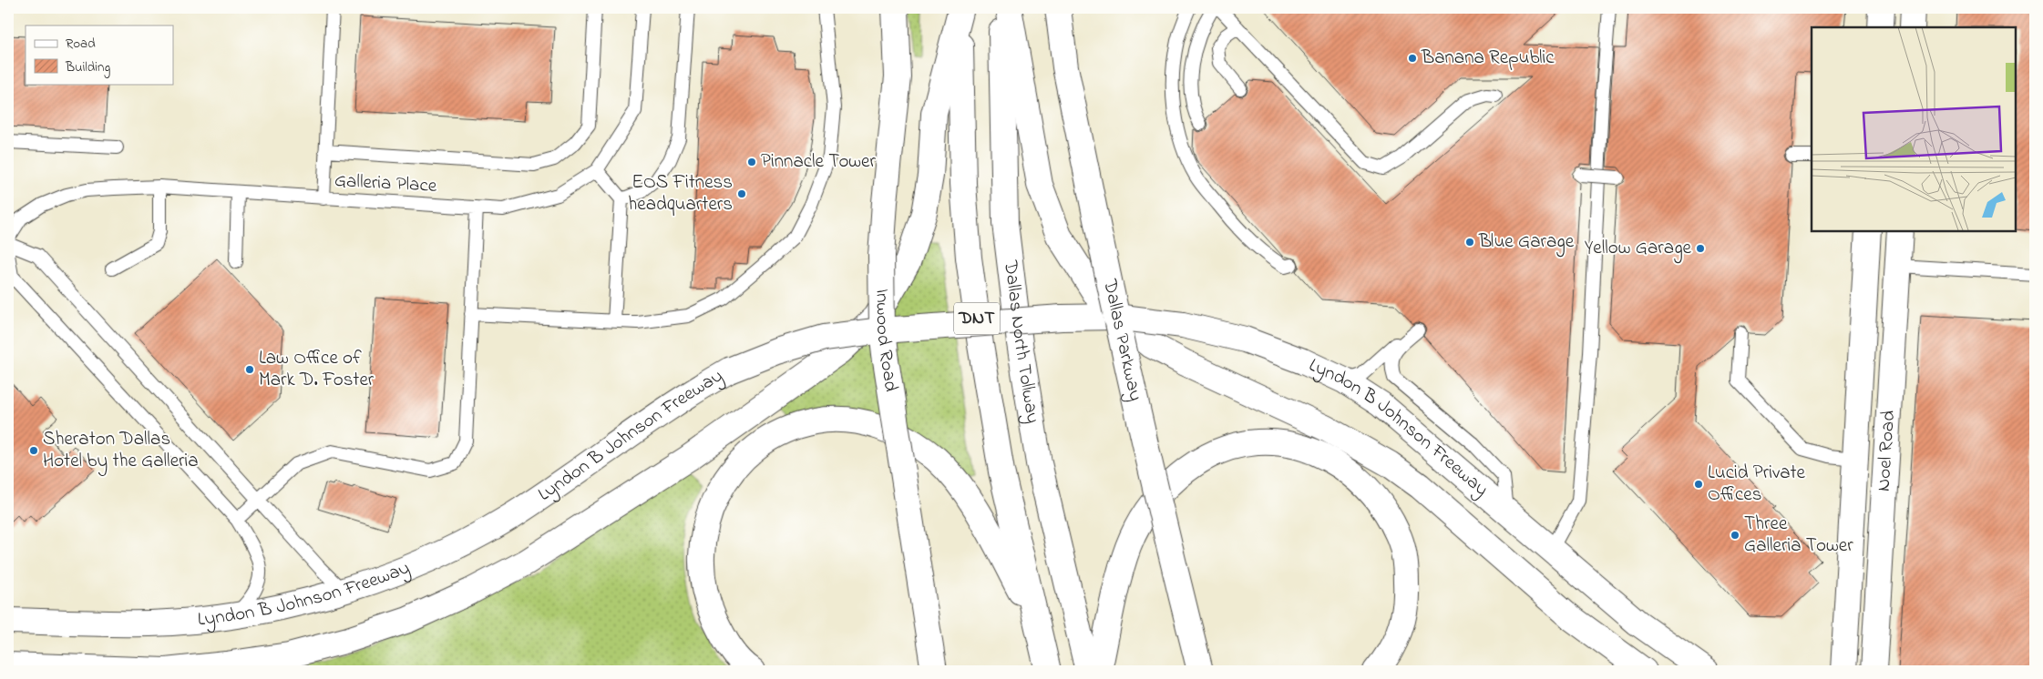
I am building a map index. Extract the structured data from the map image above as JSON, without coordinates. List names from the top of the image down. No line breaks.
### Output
{"streets":{"main road":["DNT","Inwood Road","Dallas Parkway","Dallas North Tollway","Lyndon B Johnson Freeway","Noel Road"],"lane":["Galleria Place"]},"crossings":[["Inwood Road","Lyndon B Johnson Freeway"],["Dallas Parkway","Lyndon B Johnson Freeway"]],"places":["Banana Republic","Pinnacle Tower","EOS Fitness headquarters","Blue Garage","Yellow Garage","Law Office of Mark D. Foster","Sheraton Dallas Hotel by the Galleria","Lucid Private Offices","Three Galleria Tower"],"legend":["Road","Building"]}
